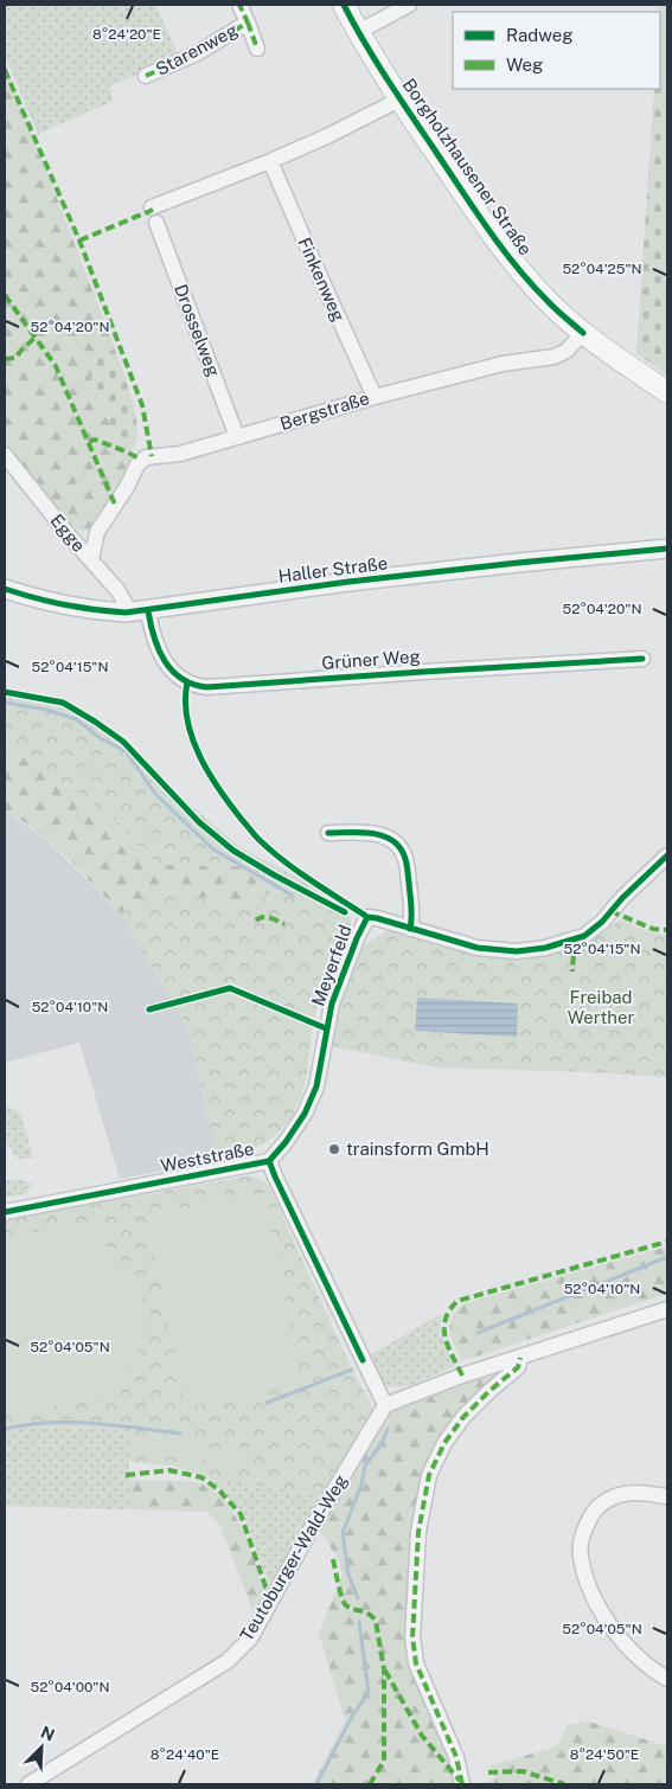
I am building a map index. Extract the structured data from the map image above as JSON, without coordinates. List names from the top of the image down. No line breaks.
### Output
{"streets":{"main road":["Borgholzhausener Straße"],"street":["Starenweg","Finkenweg","Drosselweg","Bergstraße","Egge","Haller Straße","Grüner Weg","Meyerfeld","Weststraße","Teutoburger-Wald-Weg"]},"crossings":[["Borgholzhausener Straße","Bergstraße"],["Finkenweg","Bergstraße"],["Drosselweg","Bergstraße"],["Bergstraße","Egge"],["Egge","Haller Straße"],["Haller Straße","Grüner Weg"],["Meyerfeld","Weststraße"],["Weststraße","Teutoburger-Wald-Weg"]],"parks":["Freibad Werther"],"places":["trainsform GmbH"],"legend":["Radweg","Weg"],"north":"top right","coordinates":["8°24'20\"E","52°04'25\"N","52°04'20\"N","52°04'15\"N","52°04'10\"N","52°04'05\"N","52°04'00\"N","8°24'40\"E","8°24'50\"E"]}
